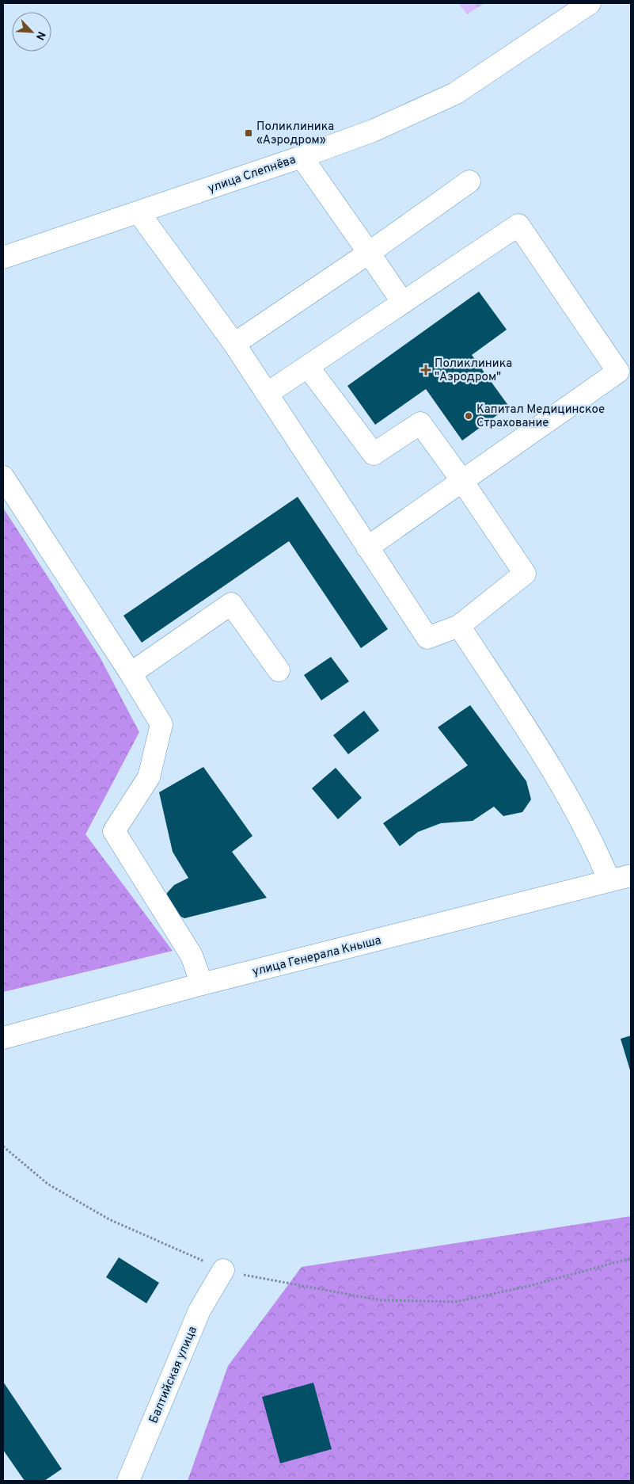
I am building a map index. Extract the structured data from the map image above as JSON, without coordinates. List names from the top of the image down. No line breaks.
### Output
{"streets":{"street":["улица Слепнёва","улица Генерала Кныша","Балтийская улица"]},"places":{"transit":["Поликлиника «Аэродром»"],"health":["Поликлиника \"Аэродром\""],"other":["Капитал Медицинское Страхование"]},"north":"bottom right"}
